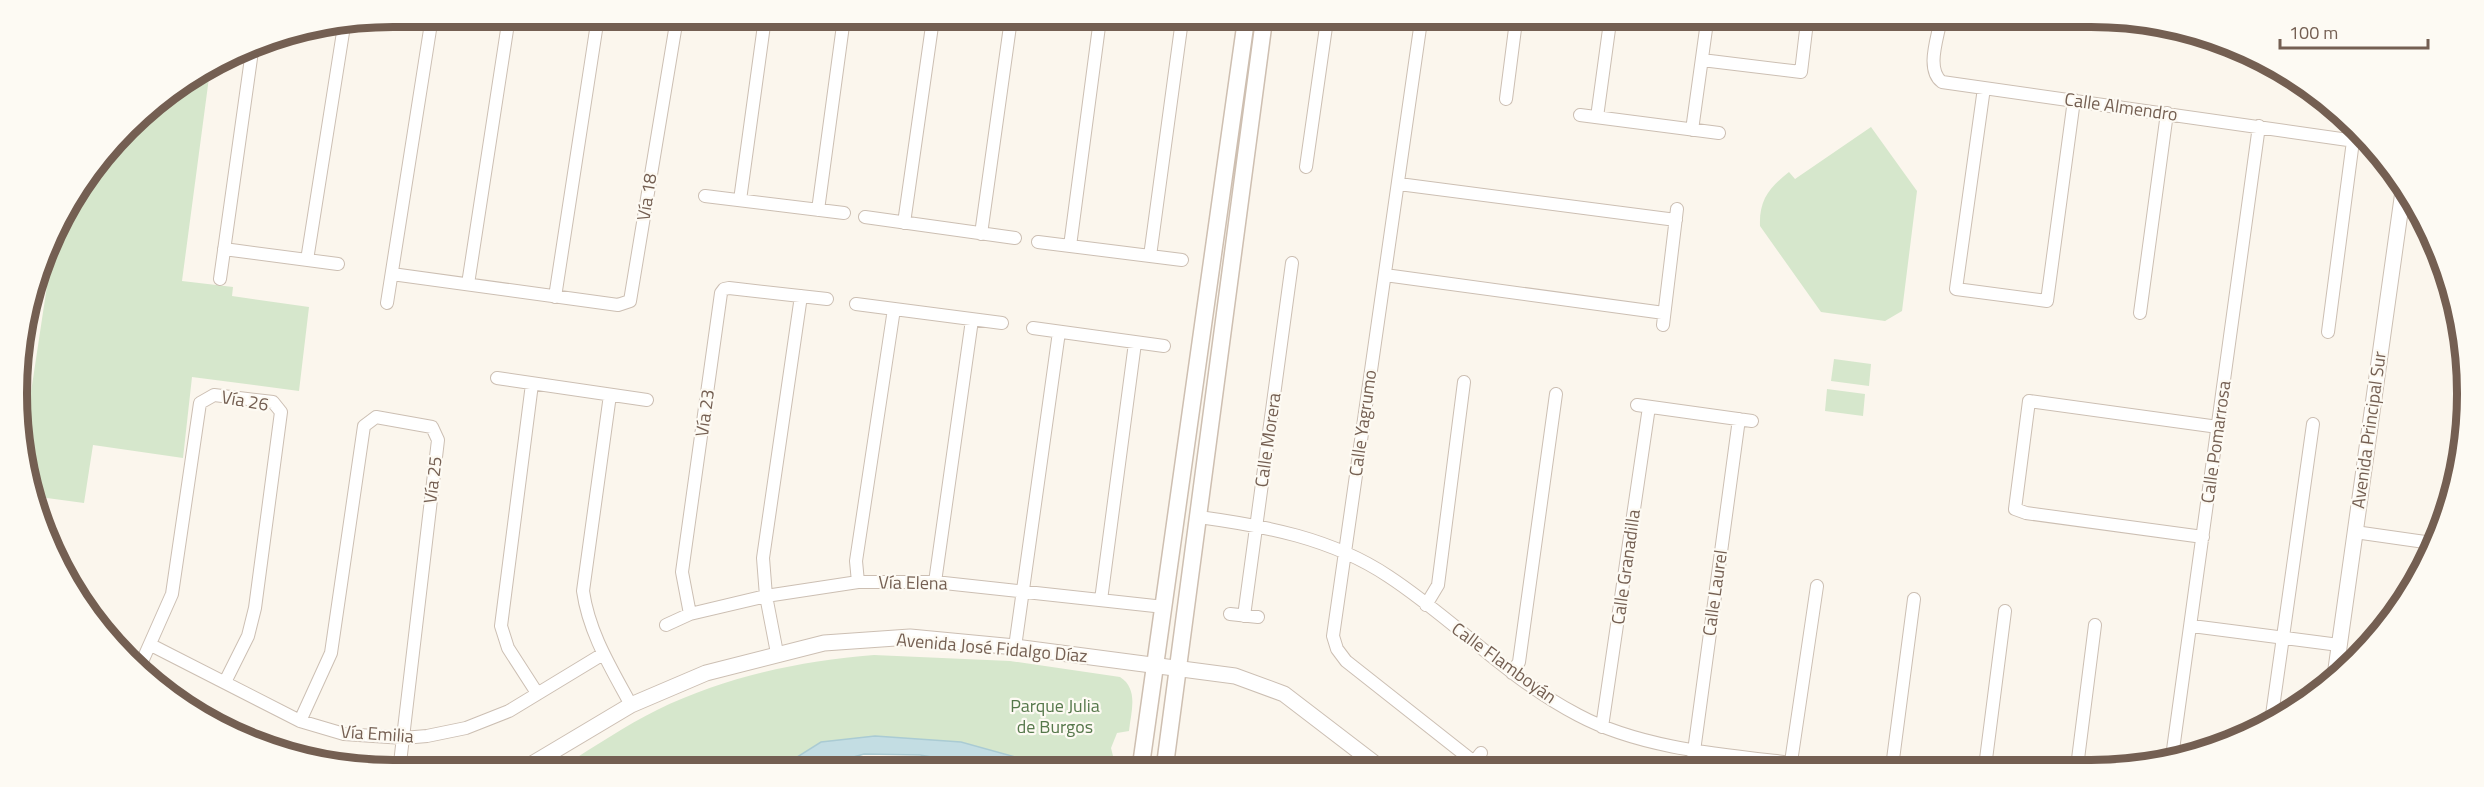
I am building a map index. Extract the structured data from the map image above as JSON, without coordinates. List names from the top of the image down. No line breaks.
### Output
{"streets":{"street":["Calle Almendro","Vía 18","Vía 26","Vía 23","Calle Yagrumo","Avenida Principal Sur","Calle Morera","Calle Pomarrosa","Vía 25","Calle Granadilla","Vía Elena","Calle Laurel","Avenida José Fidalgo Díaz","Calle Flamboyán","Vía Emilia"]},"crossings":[["Calle Almendro","Calle Pomarrosa"],["Vía 26","Vía Emilia"],["Vía 23","Vía Elena"],["Calle Yagrumo","Calle Flamboyán"],["Calle Morera","Calle Flamboyán"],["Vía 25","Vía Emilia"],["Calle Granadilla","Calle Laurel"],["Calle Granadilla","Calle Flamboyán"],["Calle Laurel","Calle Flamboyán"]],"parks":["Parque Julia de Burgos"],"scale_bar":"100 m"}
